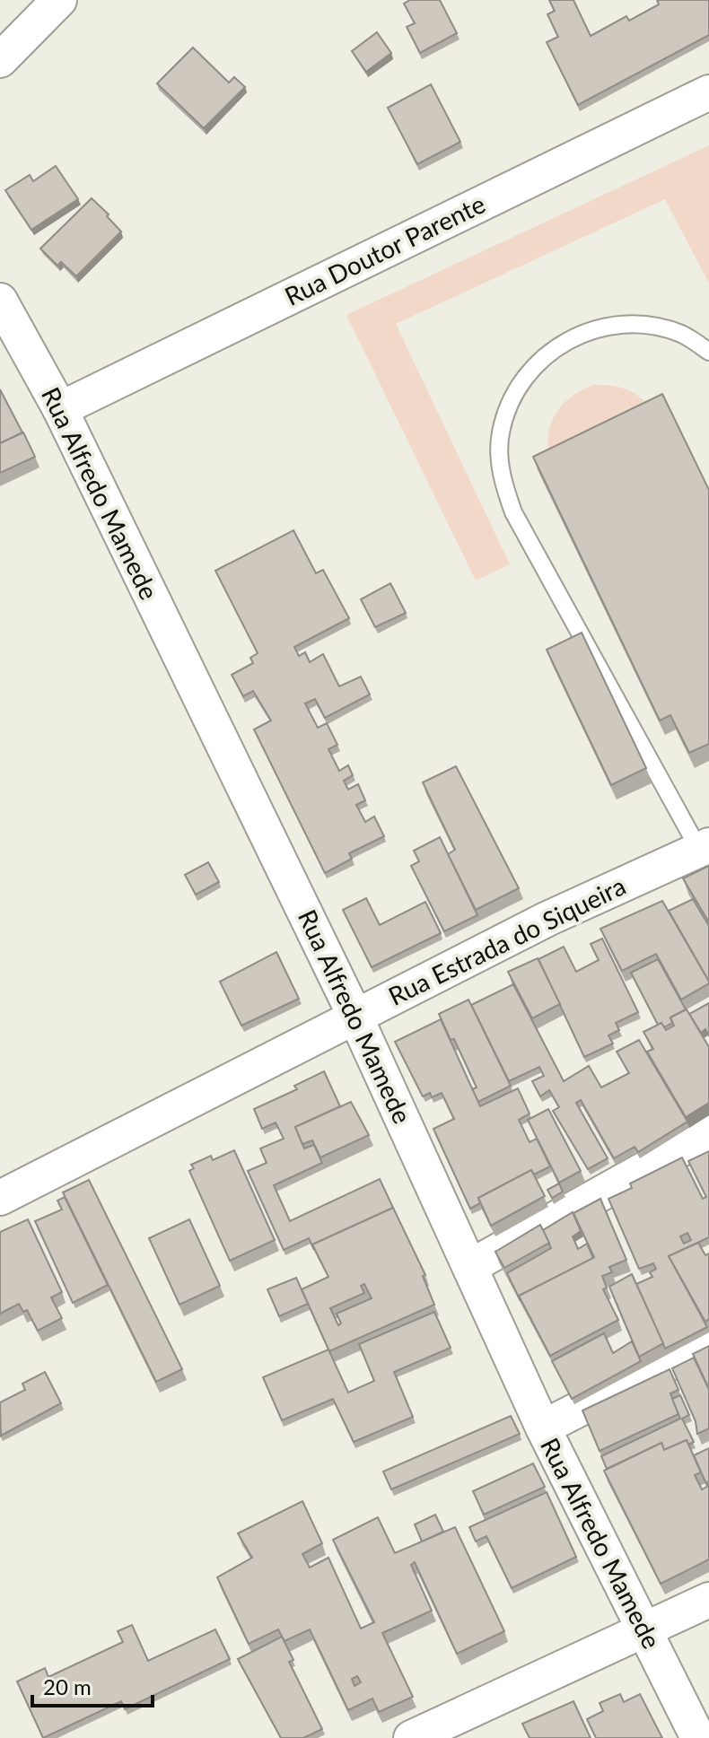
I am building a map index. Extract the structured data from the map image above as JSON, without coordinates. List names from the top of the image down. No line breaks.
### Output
{"streets":{"street":["Rua Doutor Parente","Rua Alfredo Mamede","Rua Estrada do Siqueira"]},"crossings":[["Rua Doutor Parente","Rua Alfredo Mamede"],["Rua Alfredo Mamede","Rua Estrada do Siqueira"]],"scale_bar":"20 m"}
